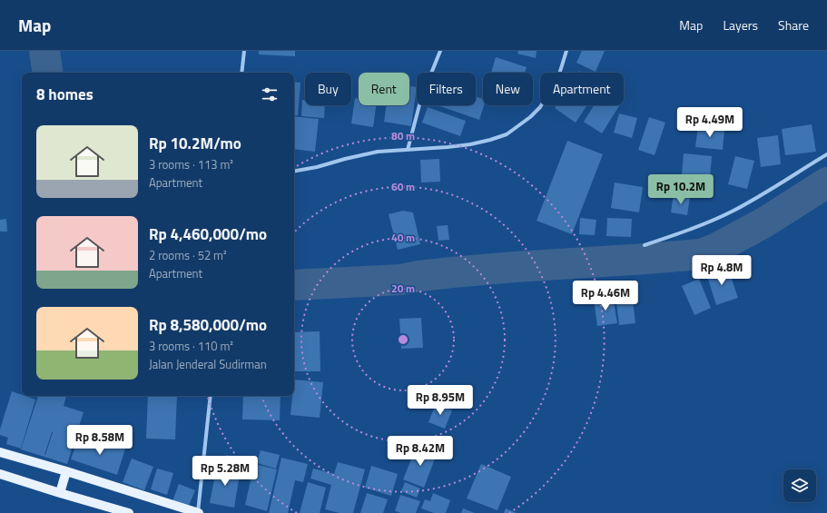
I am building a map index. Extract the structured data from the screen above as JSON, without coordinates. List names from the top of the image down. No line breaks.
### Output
{"page":{"header":"Map","nav":["Map","Layers","Share"],"chip":["Buy","Rent","Filters","New","Apartment"],"heading":"8 homes","price":["Rp 4.49M","Rp 10.2M","Rp 4.8M","Rp 4.46M","Rp 8.95M","Rp 8.58M","Rp 8.42M","Rp 5.28M"],"list":[{"name":"Rp 10.2M/mo","note":"3 rooms · 113 m² · Apartment"},{"name":"Rp 4,460,000/mo","note":"2 rooms · 52 m² · Apartment"},{"name":"Rp 8,580,000/mo","note":"3 rooms · 110 m² · Jalan Jenderal Sudirman"}]},"rings":["80 m","60 m","40 m","20 m"]}
